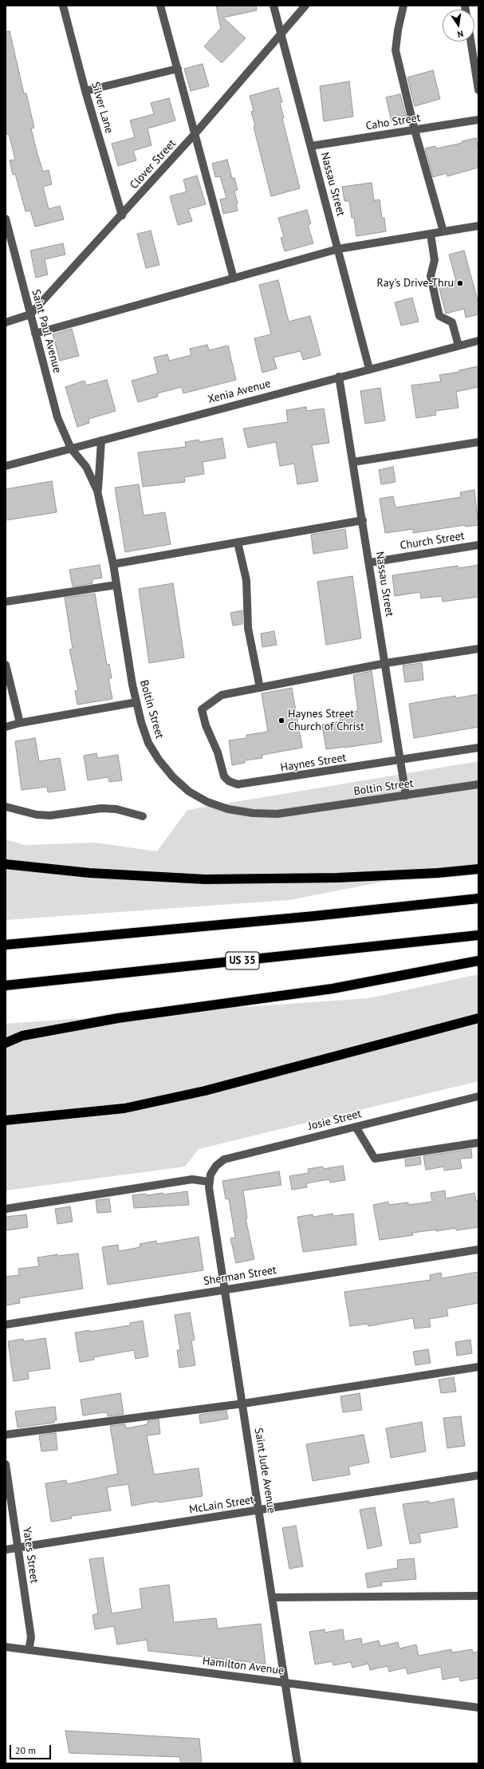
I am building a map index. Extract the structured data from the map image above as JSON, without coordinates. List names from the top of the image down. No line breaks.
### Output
{"streets":{"highway":["US 35"],"street":["Silver Lane","Caho Street","Clover Street","Nassau Street","Saint Paul Avenue","Xenia Avenue","Church Street","Boltin Street","Haynes Street","Josie Street","Sherman Street","Saint Jude Avenue","McLain Street","Yates Street","Hamilton Avenue"]},"crossings":[["Silver Lane","Clover Street"],["Caho Street","Nassau Street"],["Clover Street","Nassau Street"],["Clover Street","Saint Paul Avenue"],["Nassau Street","Xenia Avenue"],["Nassau Street","Church Street"],["Nassau Street","Boltin Street"],["Nassau Street","Haynes Street"],["Saint Paul Avenue","Xenia Avenue"],["Saint Paul Avenue","Boltin Street"],["Xenia Avenue","Boltin Street"],["Josie Street","Saint Jude Avenue"],["Sherman Street","Saint Jude Avenue"],["Saint Jude Avenue","McLain Street"],["Saint Jude Avenue","Hamilton Avenue"],["McLain Street","Yates Street"],["Yates Street","Hamilton Avenue"]],"places":["Ray's Drive-Thru","Haynes Street Church of Christ"],"scale_bar":"20 m","north":"bottom"}
